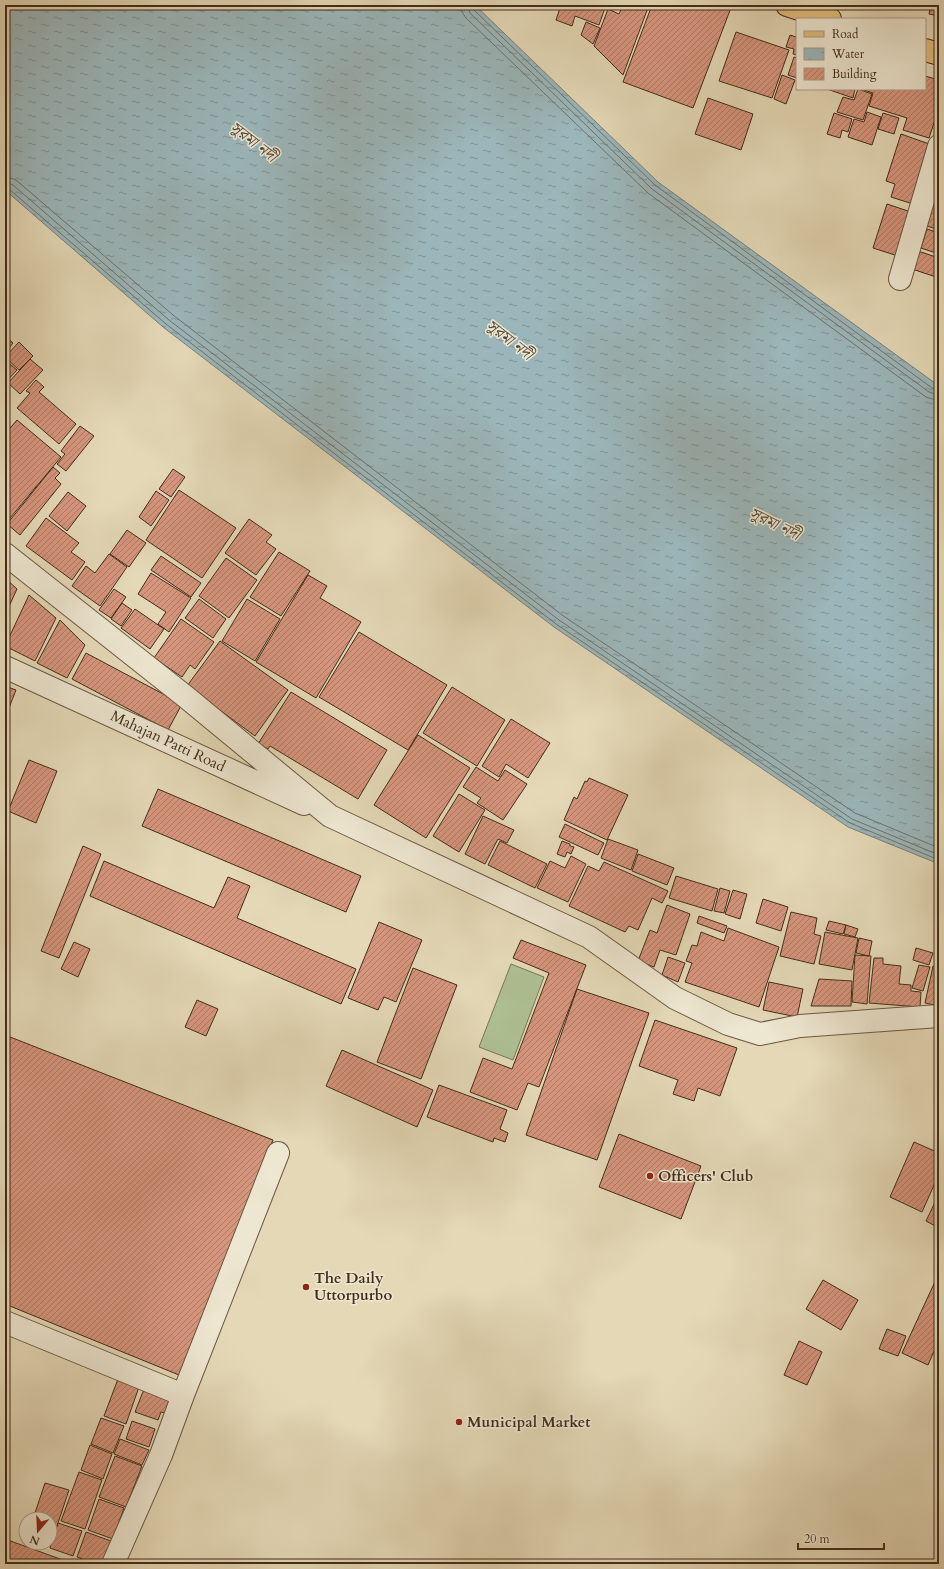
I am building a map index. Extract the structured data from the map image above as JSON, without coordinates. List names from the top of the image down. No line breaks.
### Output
{"streets":{"street":["Mahajan Patti Road"]},"water":["সুরমা নদী"],"places":["Officers' Club","The Daily Uttorpurbo","Municipal Market"],"legend":["Road","Water","Building"],"scale_bar":"20 m","north":"bottom"}
